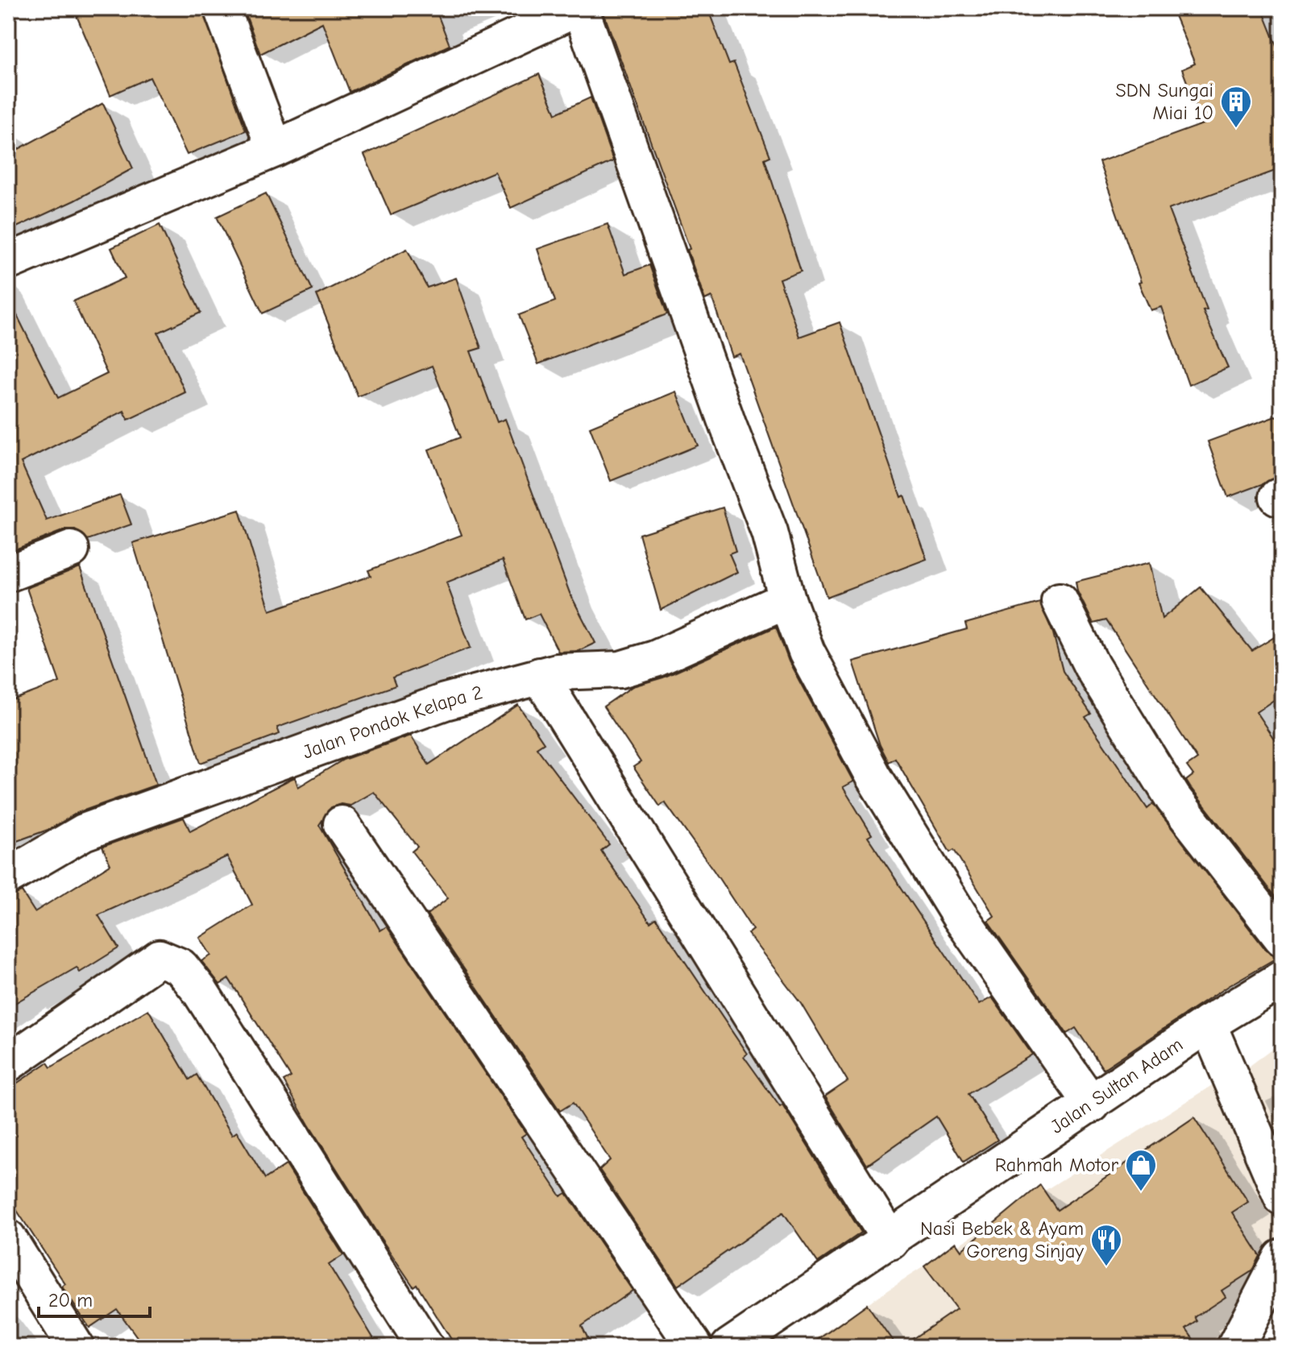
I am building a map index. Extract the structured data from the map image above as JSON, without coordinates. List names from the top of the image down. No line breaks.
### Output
{"streets":{"street":["Jalan Pondok Kelapa 2","Jalan Sultan Adam"]},"places":{"building":["SDN Sungai Miai 10"],"shop":["Rahmah Motor"],"restaurant":["Nasi Bebek & Ayam Goreng Sinjay"]},"scale_bar":"20 m"}
